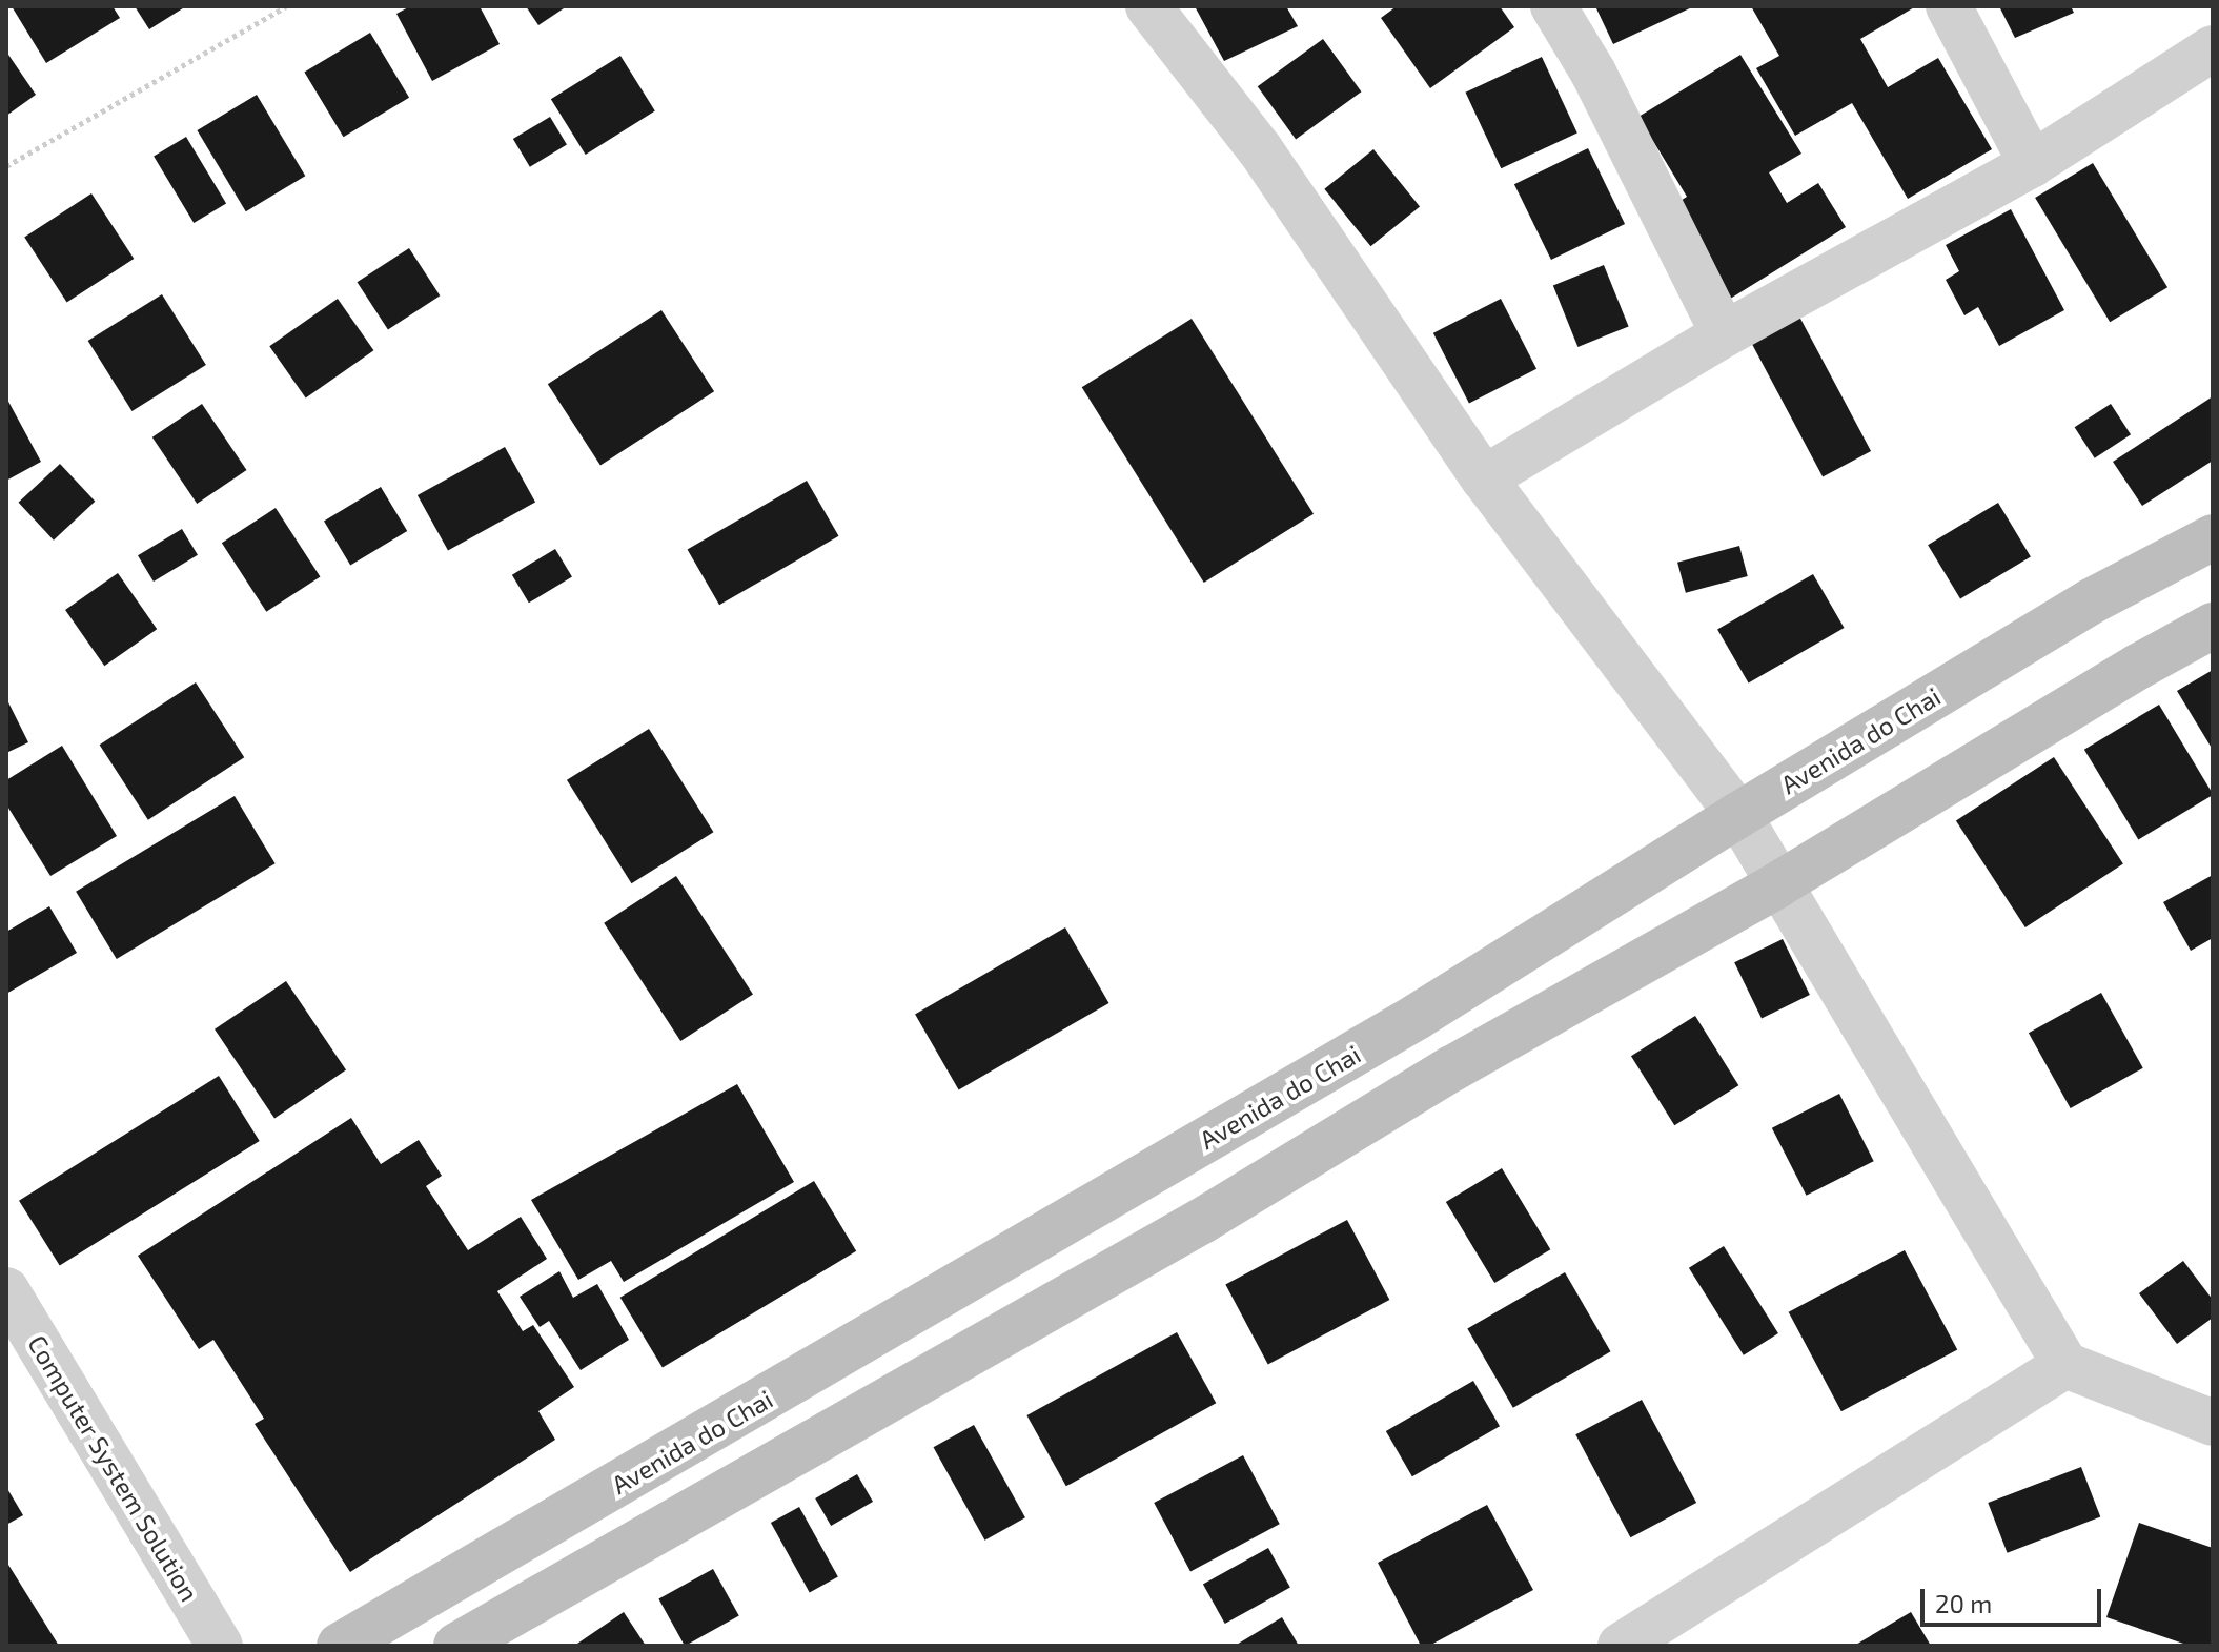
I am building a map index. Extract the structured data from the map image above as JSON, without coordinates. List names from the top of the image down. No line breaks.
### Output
{"streets":{"main road":["Avenida do Chai"],"street":["Computer System Solution"]},"scale_bar":"20 m"}
